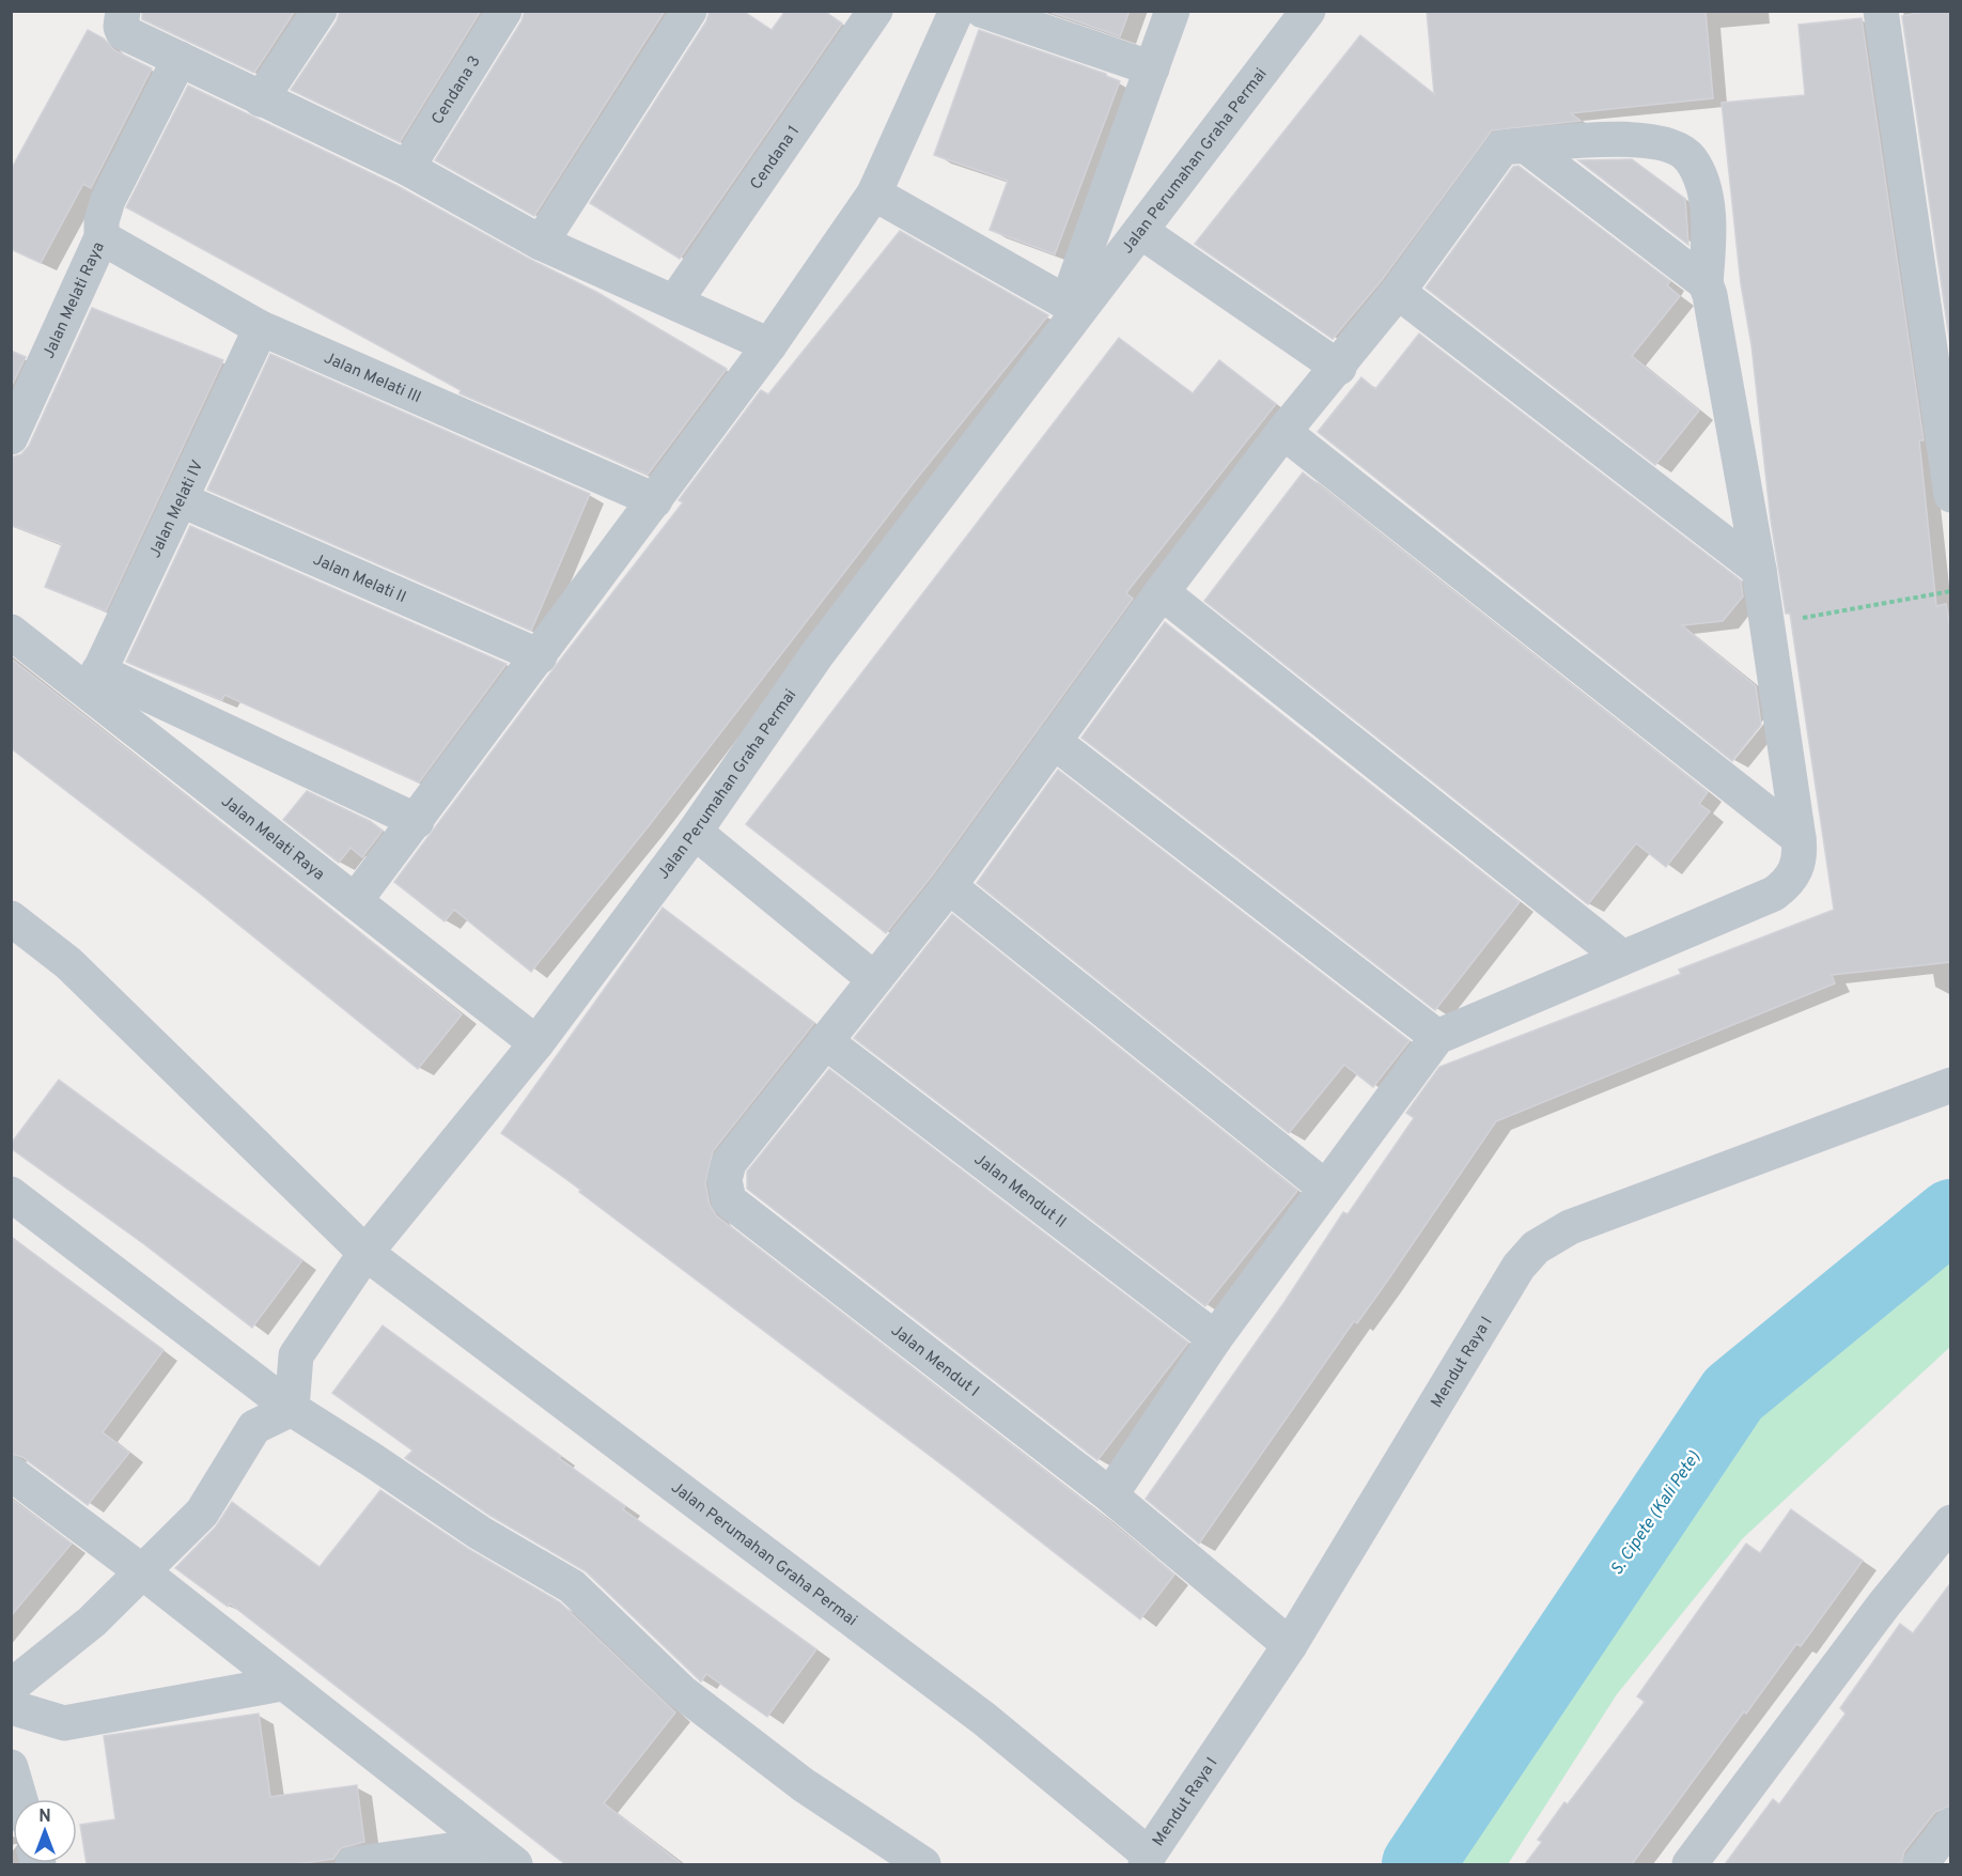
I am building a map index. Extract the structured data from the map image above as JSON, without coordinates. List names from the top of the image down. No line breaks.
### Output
{"streets":{"street":["Cendana 3","Cendana 1","Jalan Perumahan Graha Permai","Jalan Melati Raya","Jalan Melati III","Jalan Melati IV","Jalan Melati II","Jalan Mendut II","Jalan Mendut I","Mendut Raya I"]},"crossings":[["Jalan Perumahan Graha Permai","Jalan Melati Raya"],["Jalan Perumahan Graha Permai","Mendut Raya I"],["Jalan Melati Raya","Jalan Melati III"],["Jalan Melati Raya","Jalan Melati IV"],["Jalan Melati III","Jalan Melati IV"],["Jalan Melati IV","Jalan Melati II"],["Jalan Mendut II","Jalan Mendut I"],["Jalan Mendut I","Mendut Raya I"]],"water":["S. Cipete (Kali Pete)"],"north":"top"}
